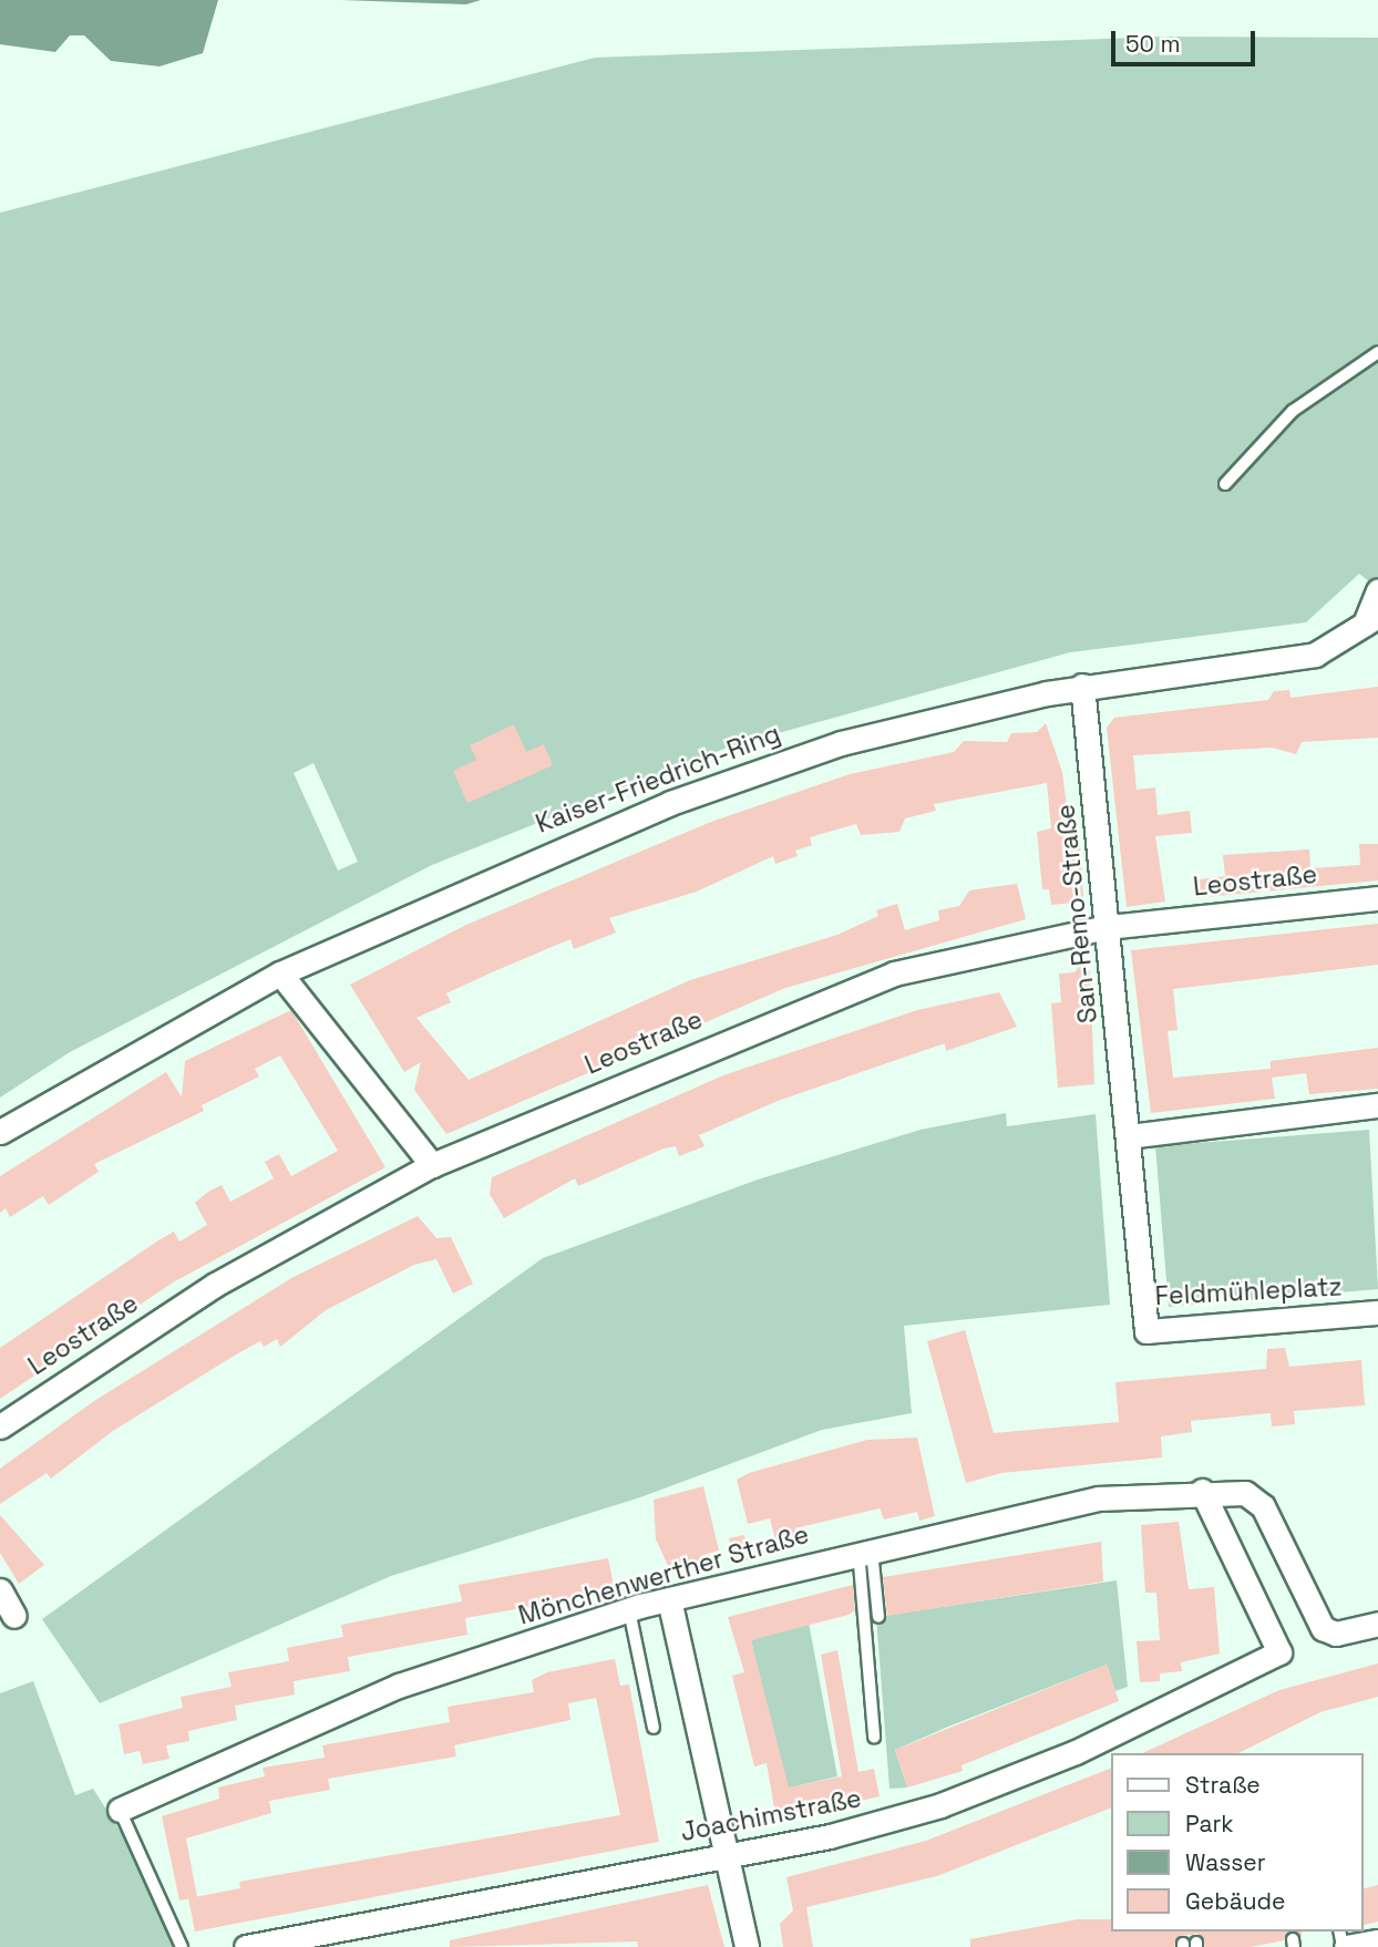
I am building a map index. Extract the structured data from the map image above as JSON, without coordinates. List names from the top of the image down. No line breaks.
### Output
{"streets":{"street":["Kaiser-Friedrich-Ring","Leostraße","San-Remo-Straße","Feldmühleplatz","Mönchenwerther Straße","Joachimstraße"]},"crossings":[["Kaiser-Friedrich-Ring","San-Remo-Straße"],["Leostraße","San-Remo-Straße"],["San-Remo-Straße","Feldmühleplatz"],["Mönchenwerther Straße","Joachimstraße"]],"legend":["Straße","Park","Wasser","Gebäude"],"scale_bar":"50 m"}
